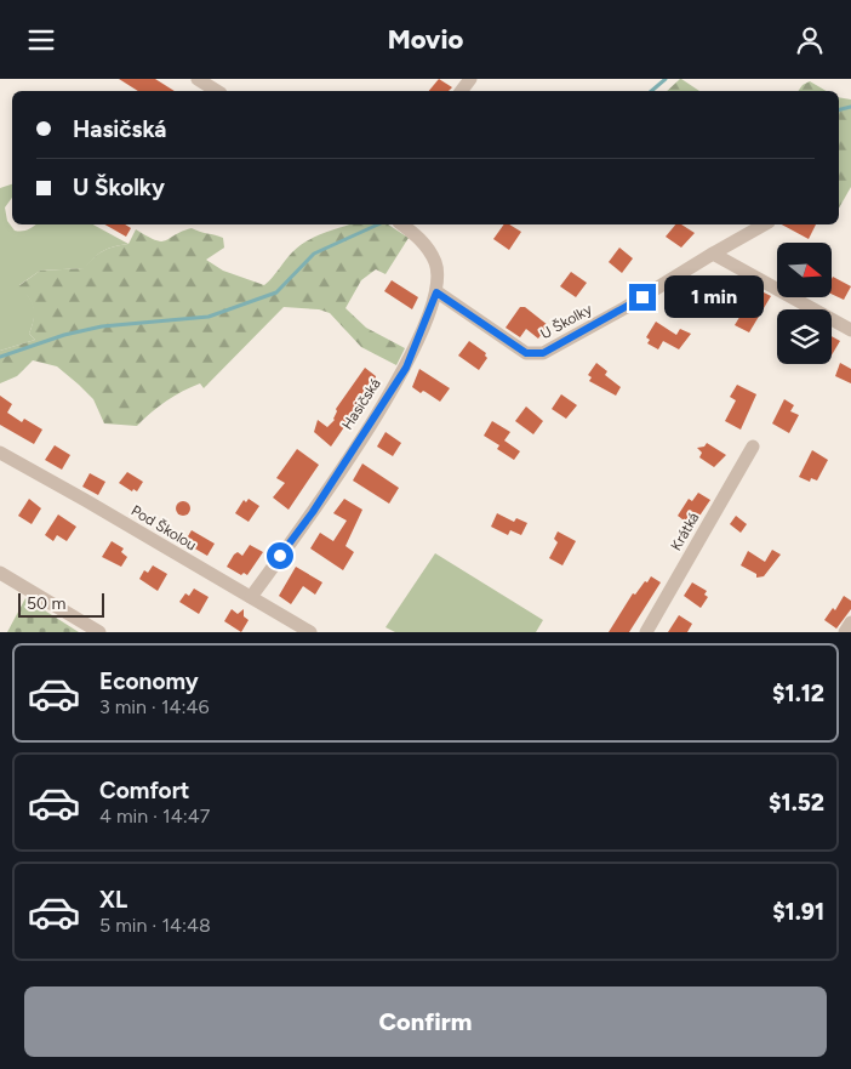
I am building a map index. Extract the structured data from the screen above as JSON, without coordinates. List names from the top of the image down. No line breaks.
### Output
{"streets":{"street":["U Školky","Hasičská","Pod Školou","Krátká"]},"crossings":[["U Školky","Hasičská"],["Hasičská","Pod Školou"]],"scale_bar":"50 m","north":"right","page":{"header":"Movio","banner":["Hasičská","U Školky"],"bubble":"1 min","scale":"50 m","list":[{"name":"Economy","note":"3 min · 14:46","value":"$1.12"},{"name":"Comfort","note":"4 min · 14:47","value":"$1.52"},{"name":"XL","note":"5 min · 14:48","value":"$1.91"}],"buttons":"Confirm"}}
